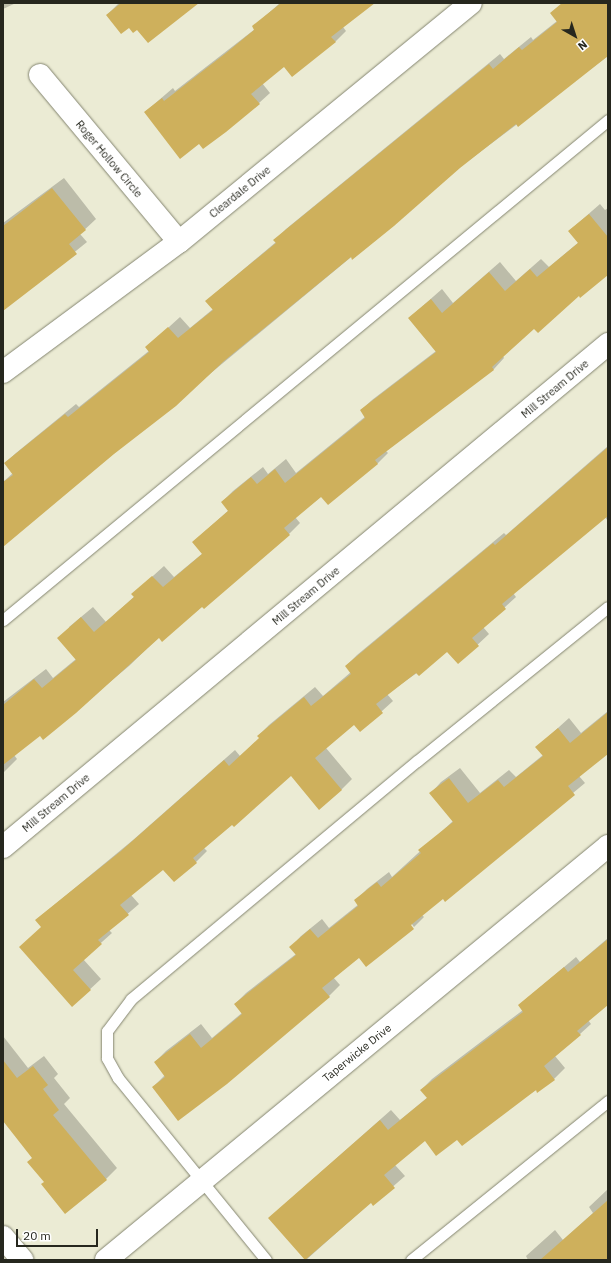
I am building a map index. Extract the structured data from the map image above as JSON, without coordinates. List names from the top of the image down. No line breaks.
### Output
{"streets":{"street":["Roger Hollow Circle","Cleardale Drive","Mill Stream Drive","Taperwicke Drive"]},"crossings":[["Roger Hollow Circle","Cleardale Drive"]],"scale_bar":"20 m","north":"bottom right"}
